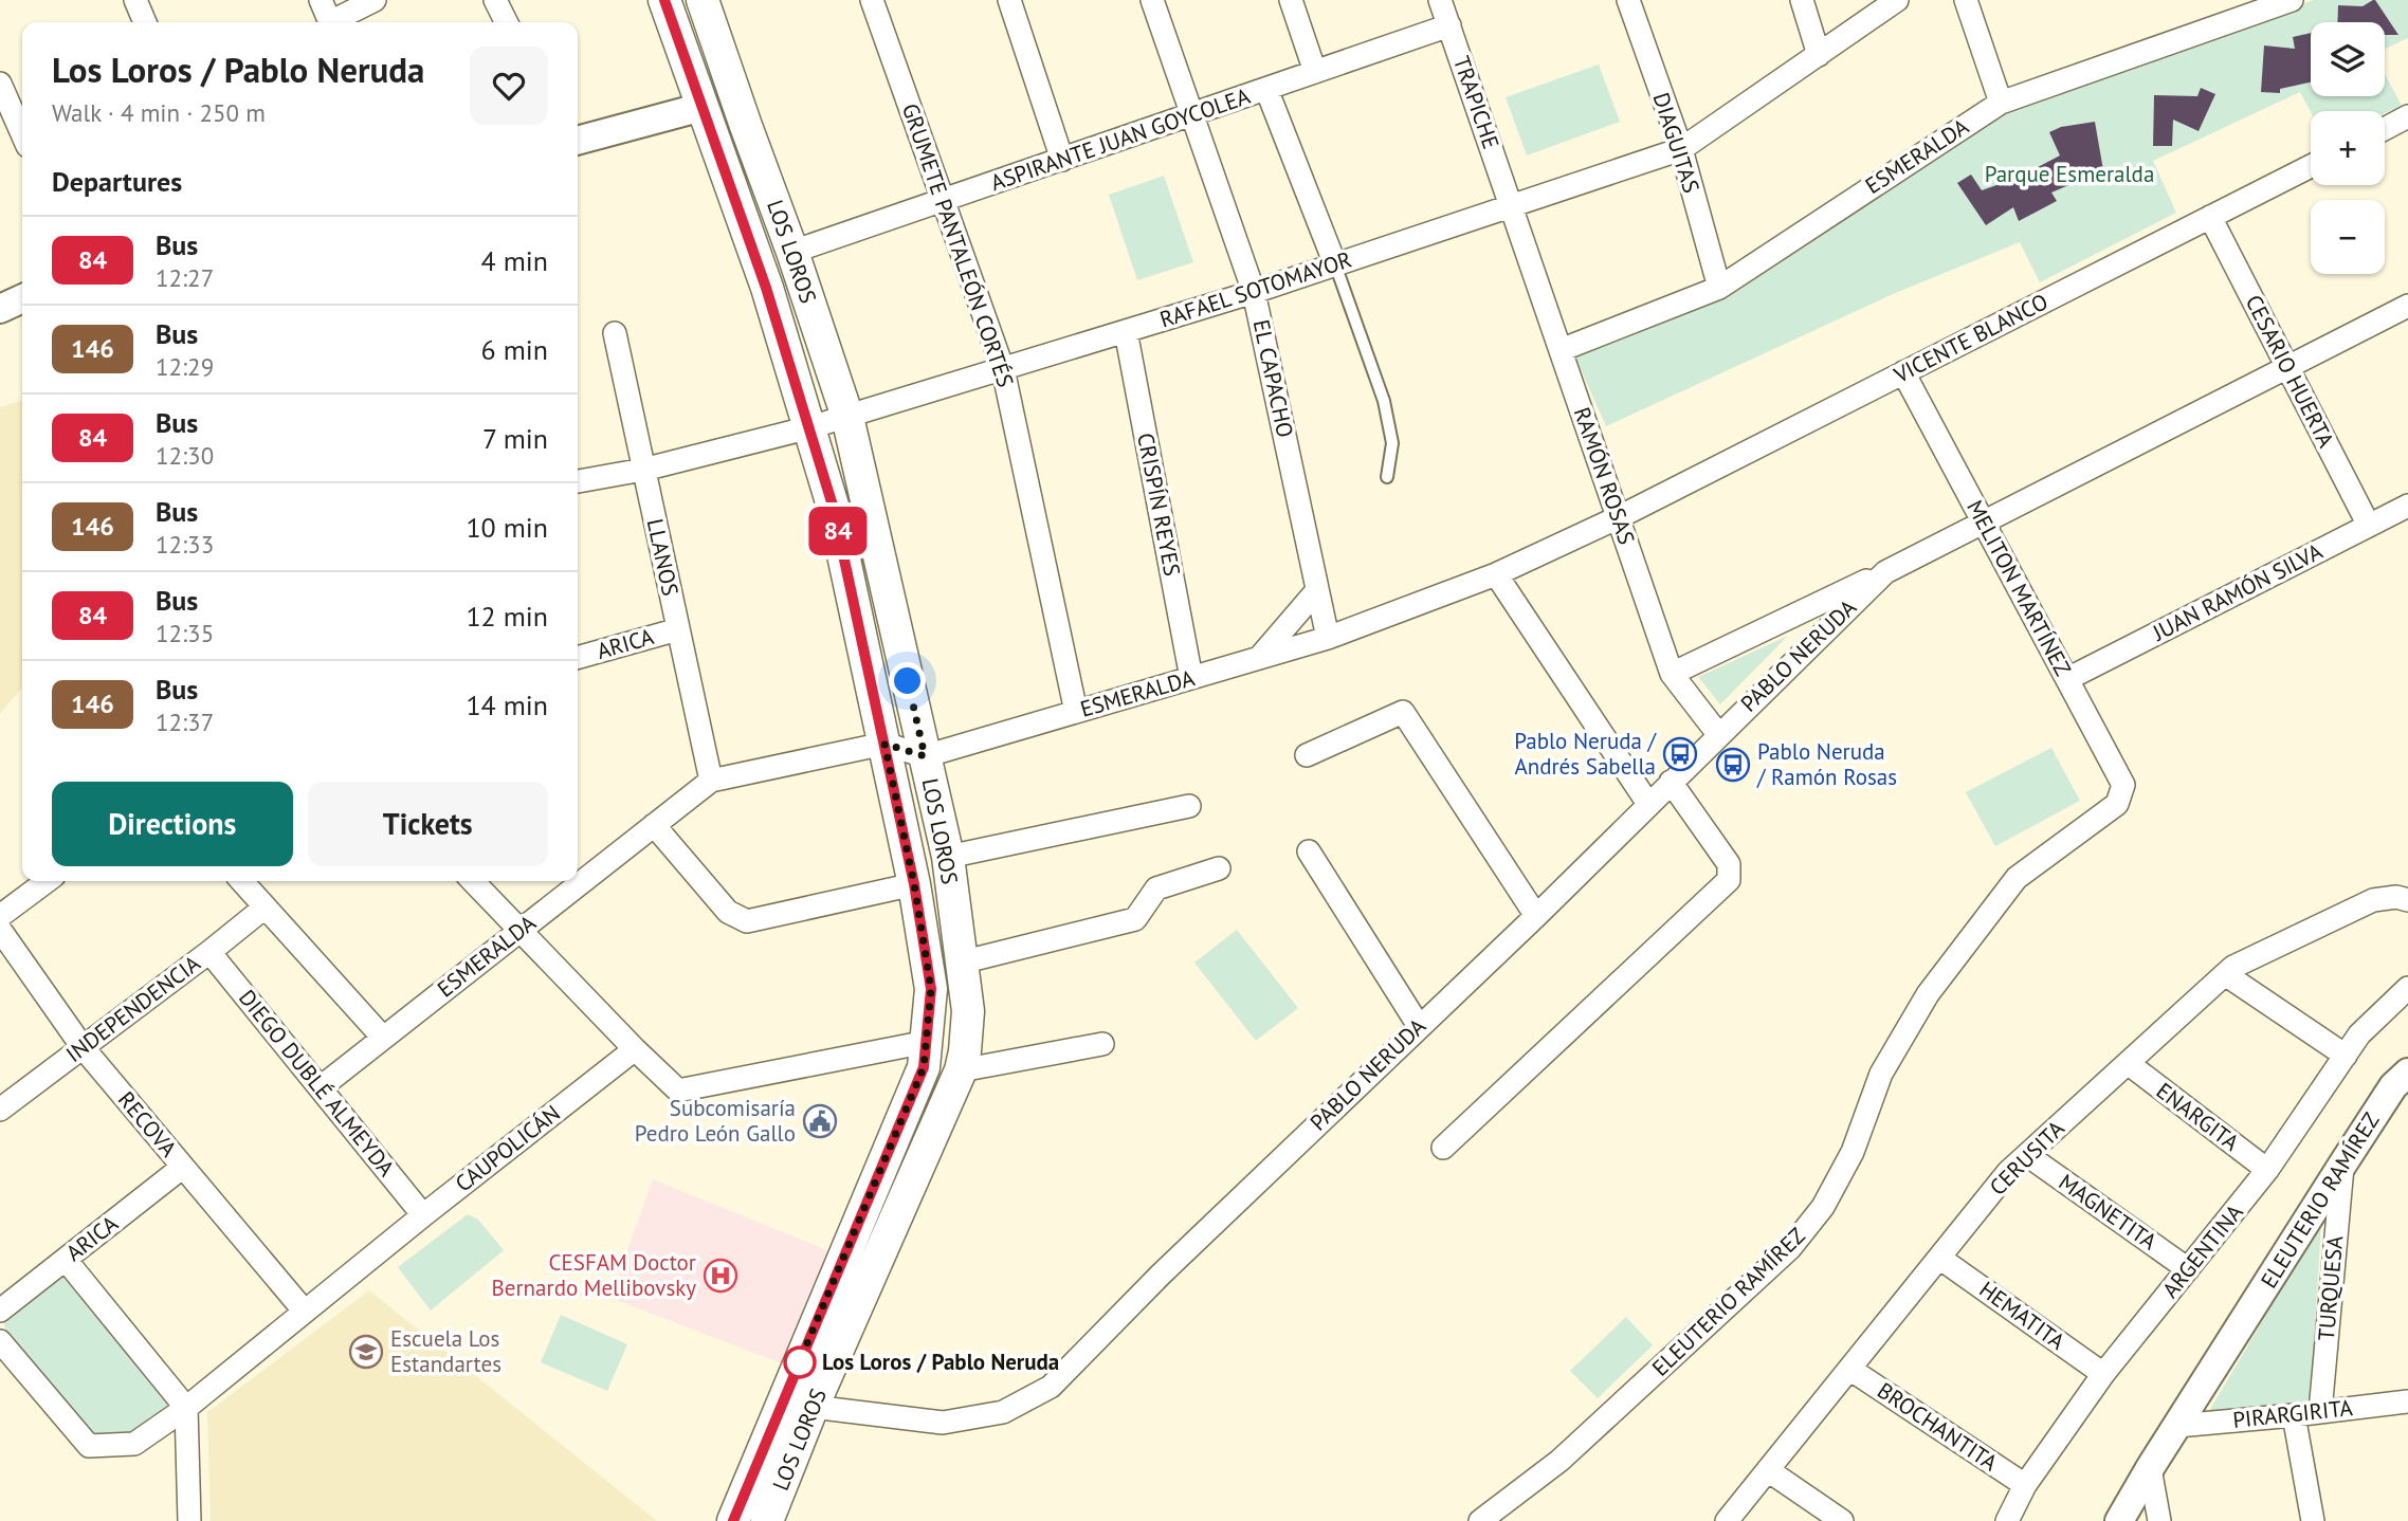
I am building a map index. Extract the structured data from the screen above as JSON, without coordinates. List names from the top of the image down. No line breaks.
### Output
{"streets":{"main road":["LOS LOROS"],"street":["TRAPICHE","ASPIRANTE JUAN GOYCOLEA","DIAGUITAS","ESMERALDA","GRUMETE PANTALEÓN CORTÉS","RAFAEL SOTOMAYOR","VICENTE BLANCO","CESARIO HUERTA","EL CAPACHO","RAMÓN ROSAS","CRISPÍN REYES","LLANOS","MELITON MARTÍNEZ","JUAN RAMÓN SILVA","ARICA","PABLO NERUDA","INDEPENDENCIA","DIEGO DUBLÉ ALMEYDA","ENARGITA","RECOVA","CAUPOLICÁN","CERUSITA","ELEUTERIO RAMÍREZ","MAGNETITA","ARGENTINA","TURQUESA","HEMATITA","PIRARGIRITA","BROCHANTITA"]},"crossings":[["TRAPICHE","ASPIRANTE JUAN GOYCOLEA"],["TRAPICHE","RAFAEL SOTOMAYOR"],["TRAPICHE","RAMÓN ROSAS"],["ASPIRANTE JUAN GOYCOLEA","GRUMETE PANTALEÓN CORTÉS"],["ASPIRANTE JUAN GOYCOLEA","LOS LOROS"],["ASPIRANTE JUAN GOYCOLEA","EL CAPACHO"],["DIAGUITAS","ESMERALDA"],["DIAGUITAS","RAFAEL SOTOMAYOR"],["ESMERALDA","GRUMETE PANTALEÓN CORTÉS"],["ESMERALDA","LOS LOROS"],["ESMERALDA","VICENTE BLANCO"],["ESMERALDA","EL CAPACHO"],["ESMERALDA","RAMÓN ROSAS"],["ESMERALDA","CRISPÍN REYES"],["ESMERALDA","LLANOS"],["ESMERALDA","DIEGO DUBLÉ ALMEYDA"],["GRUMETE PANTALEÓN CORTÉS","RAFAEL SOTOMAYOR"],["LOS LOROS","RAFAEL SOTOMAYOR"],["LOS LOROS","PABLO NERUDA"],["RAFAEL SOTOMAYOR","EL CAPACHO"],["RAFAEL SOTOMAYOR","RAMÓN ROSAS"],["RAFAEL SOTOMAYOR","CRISPÍN REYES"],["RAFAEL SOTOMAYOR","LLANOS"],["VICENTE BLANCO","CESARIO HUERTA"],["VICENTE BLANCO","RAMÓN ROSAS"],["VICENTE BLANCO","MELITON MARTÍNEZ"],["CESARIO HUERTA","JUAN RAMÓN SILVA"],["CESARIO HUERTA","PABLO NERUDA"],["RAMÓN ROSAS","PABLO NERUDA"],["LLANOS","ARICA"],["MELITON MARTÍNEZ","JUAN RAMÓN SILVA"],["MELITON MARTÍNEZ","PABLO NERUDA"],["MELITON MARTÍNEZ","ELEUTERIO RAMÍREZ"],["ARICA","RECOVA"],["INDEPENDENCIA","DIEGO DUBLÉ ALMEYDA"],["INDEPENDENCIA","RECOVA"],["DIEGO DUBLÉ ALMEYDA","CAUPOLICÁN"],["ENARGITA","CERUSITA"],["ENARGITA","ARGENTINA"],["RECOVA","CAUPOLICÁN"],["CERUSITA","MAGNETITA"],["CERUSITA","HEMATITA"],["CERUSITA","BROCHANTITA"],["ELEUTERIO RAMÍREZ","TURQUESA"],["ELEUTERIO RAMÍREZ","PIRARGIRITA"],["MAGNETITA","ARGENTINA"],["ARGENTINA","HEMATITA"],["ARGENTINA","BROCHANTITA"],["TURQUESA","PIRARGIRITA"]],"parks":["Parque Esmeralda"],"places":{"bus stop":["Pablo Neruda / Andrés Sabella","Pablo Neruda / Ramón Rosas"],"public building":["Subcomisaría Pedro León Gallo"],"hospital":["CESFAM Doctor Bernardo Mellibovsky"],"school or university":["Escuela Los Estandartes"],"other":["Los Loros / Pablo Neruda"]},"lines":["bus line 84"],"page":{"on_map":"84","map_buttons":["+","−"],"heading":[["Los Loros / Pablo Neruda","Walk · 4 min · 250 m"],"Departures"],"list":[{"mark":"84","name":"Bus","note":"12:27","value":"4 min"},{"mark":"146","name":"Bus","note":"12:29","value":"6 min"},{"mark":"84","name":"Bus","note":"12:30","value":"7 min"},{"mark":"146","name":"Bus","note":"12:33","value":"10 min"},{"mark":"84","name":"Bus","note":"12:35","value":"12 min"},{"mark":"146","name":"Bus","note":"12:37","value":"14 min"}],"buttons":["Directions","Tickets"]}}
